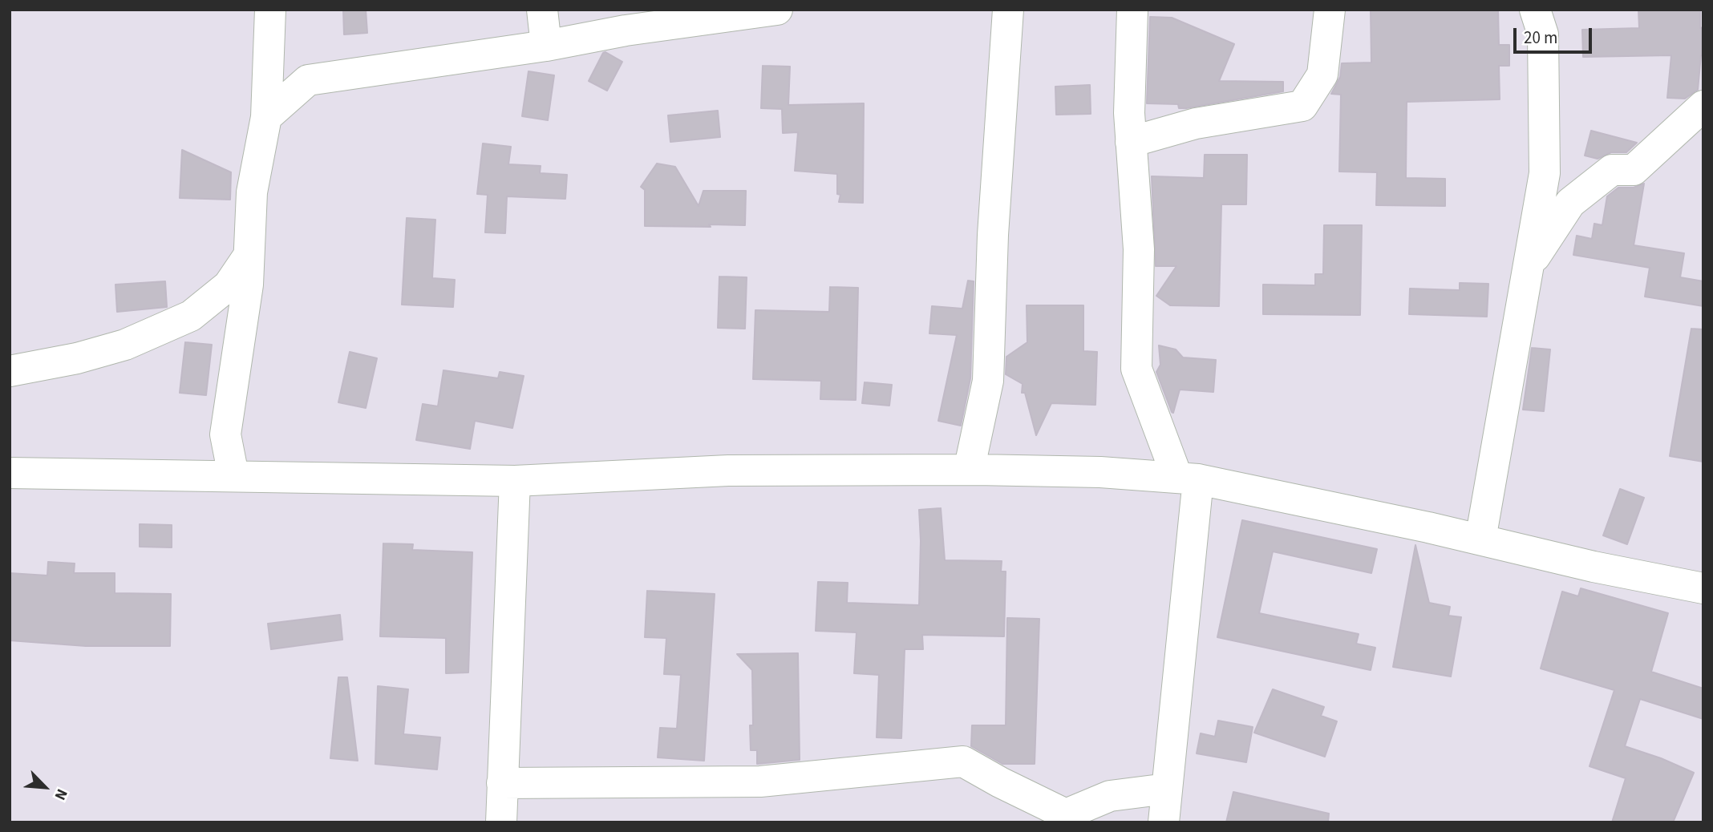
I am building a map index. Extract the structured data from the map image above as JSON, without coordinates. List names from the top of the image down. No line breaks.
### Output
{"scale_bar":"20 m","north":"bottom right"}
